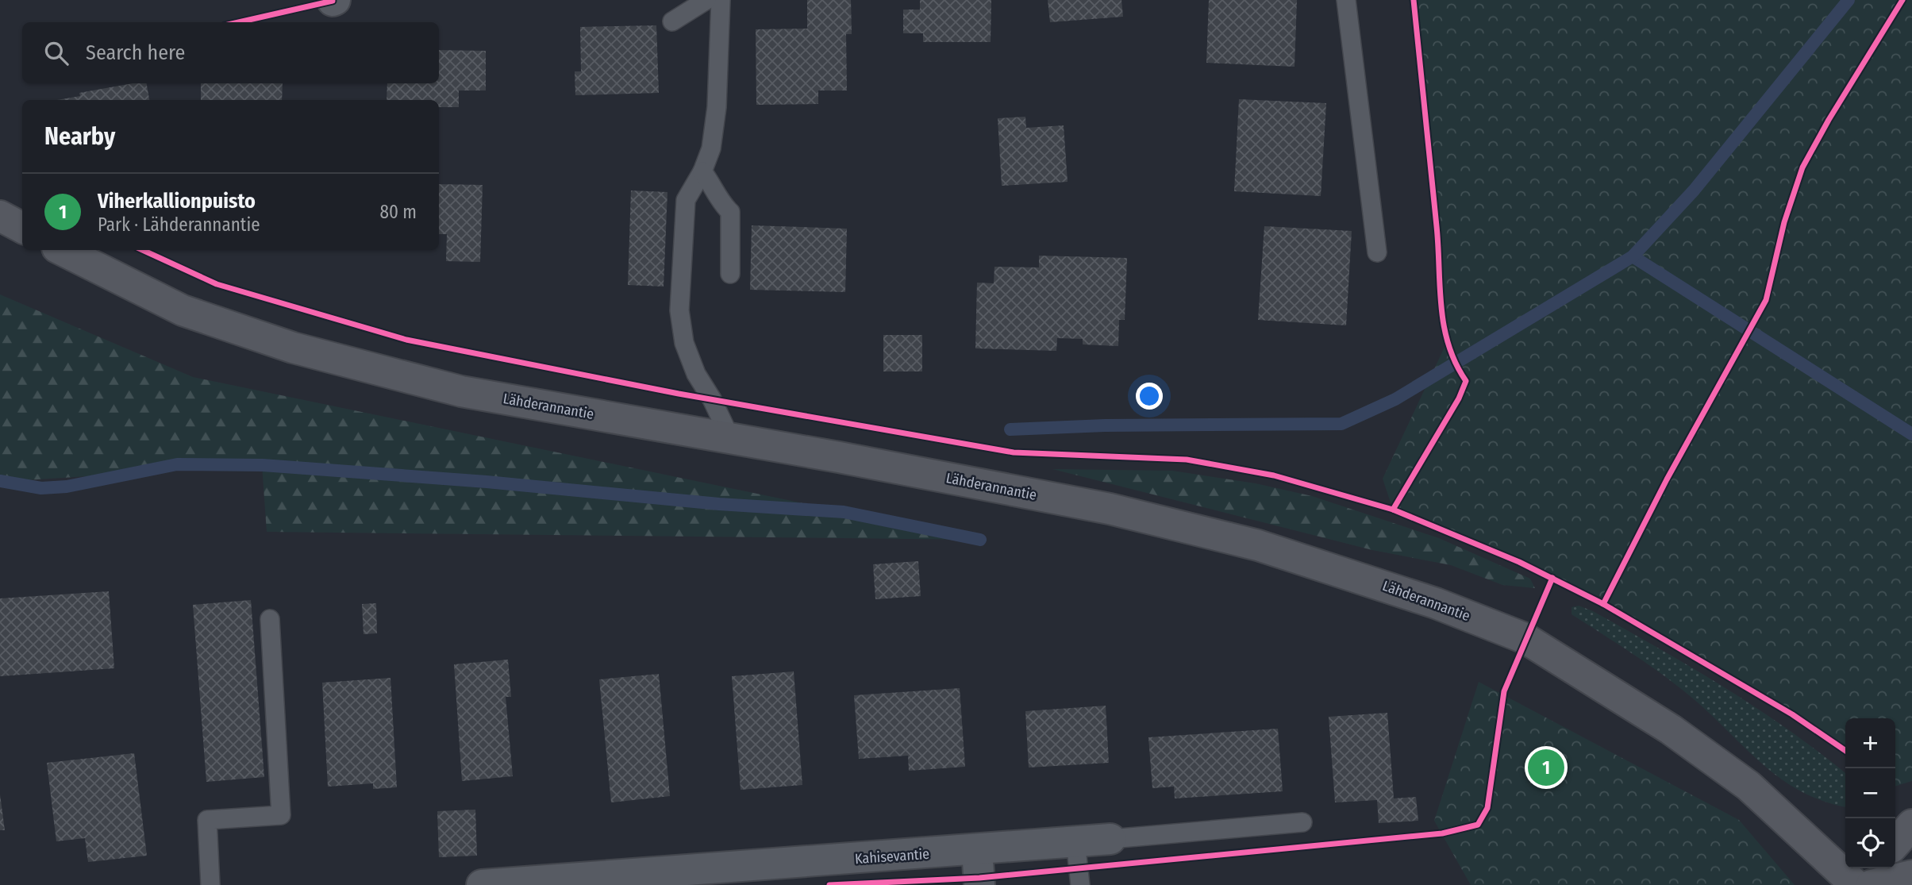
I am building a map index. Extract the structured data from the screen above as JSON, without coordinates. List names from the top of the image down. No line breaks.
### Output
{"streets":{"main road":["Lähderannantie"],"street":["Kahisevantie"]},"page":{"search":"Search here","heading":"Nearby","list":[{"mark":"1","name":"Viherkallionpuisto","note":"Park · Lähderannantie","value":"80 m"}],"map_buttons":["+","−"],"pins":"1"}}
